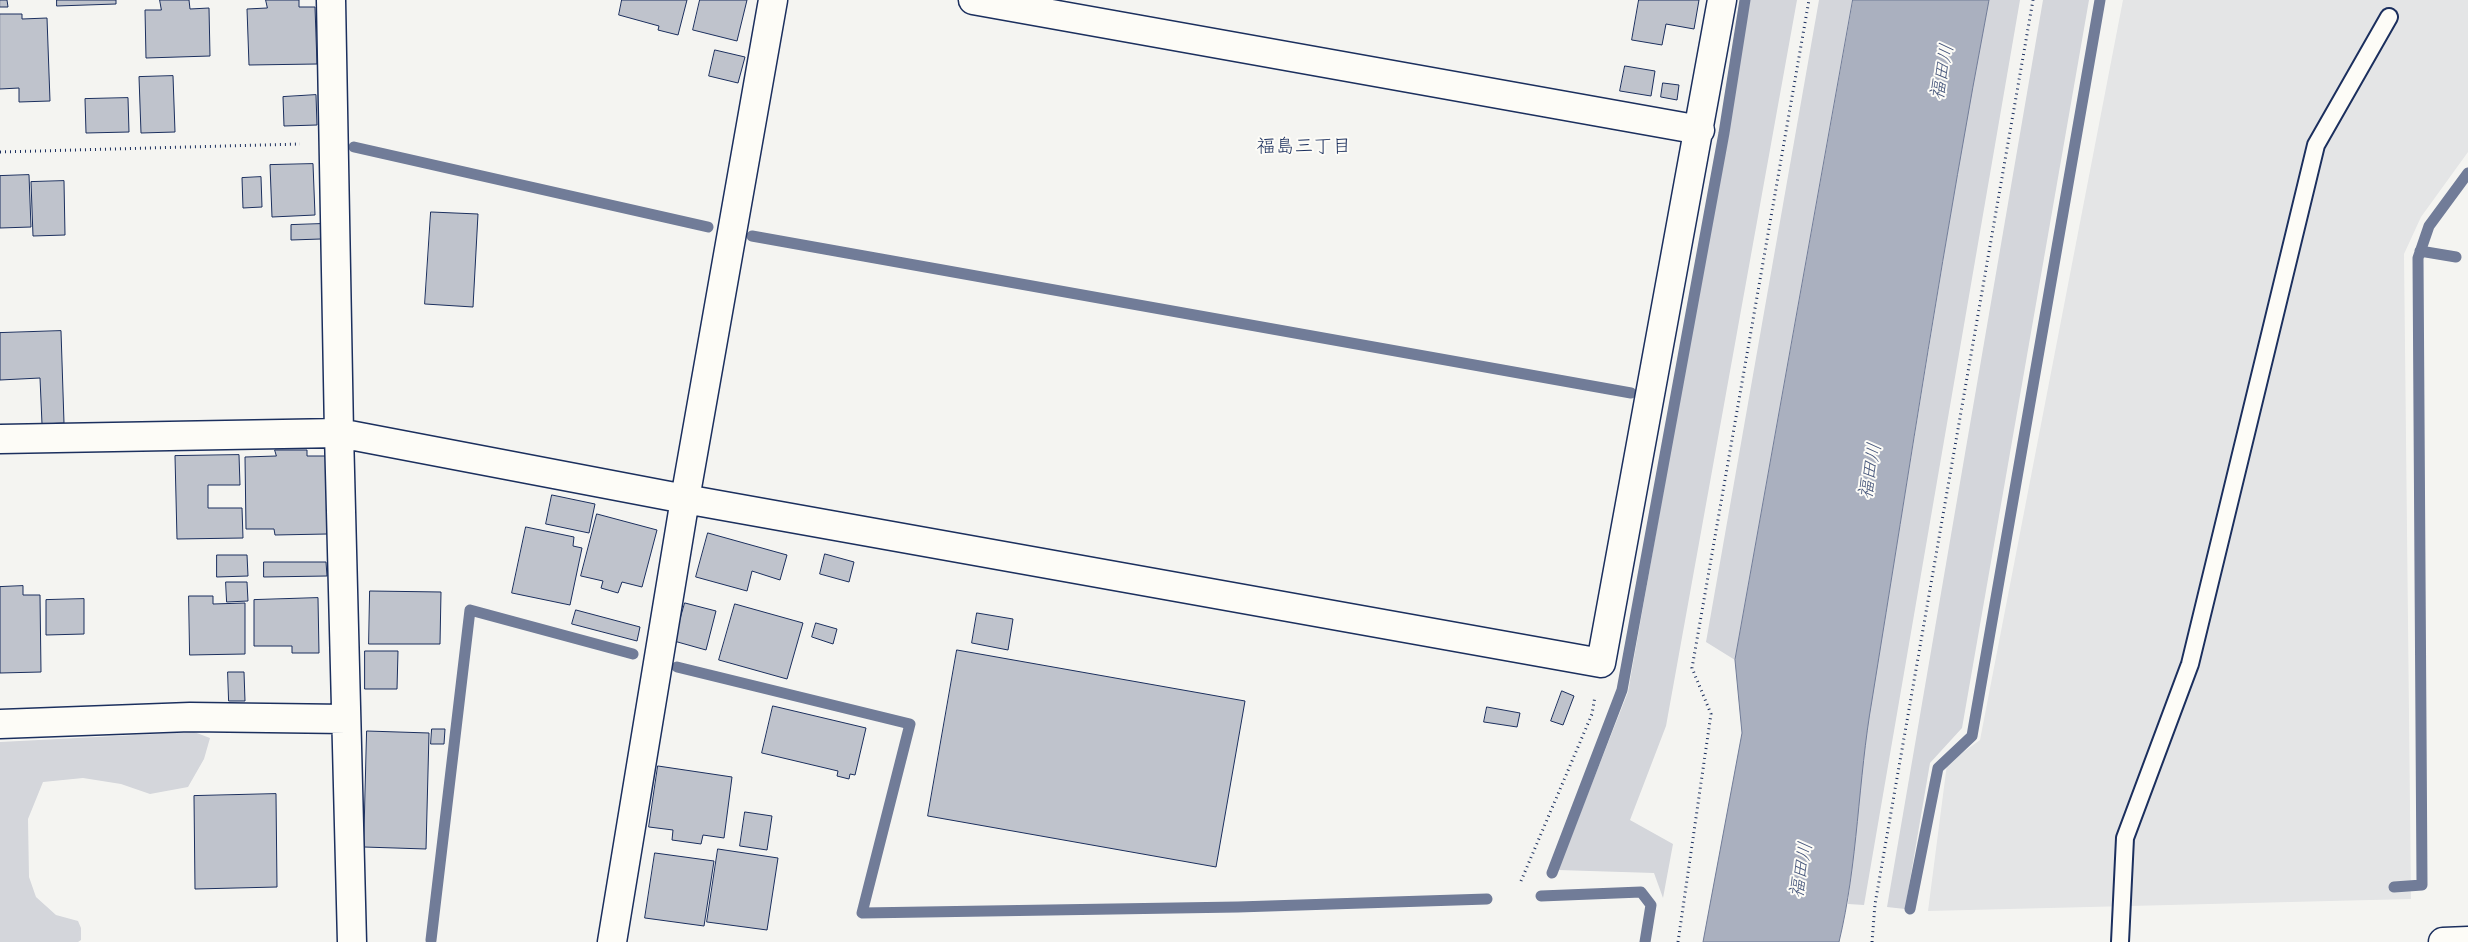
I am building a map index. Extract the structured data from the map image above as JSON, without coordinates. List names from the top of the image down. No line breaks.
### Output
{"districts":["福島三丁目"],"water":["福田川"]}
